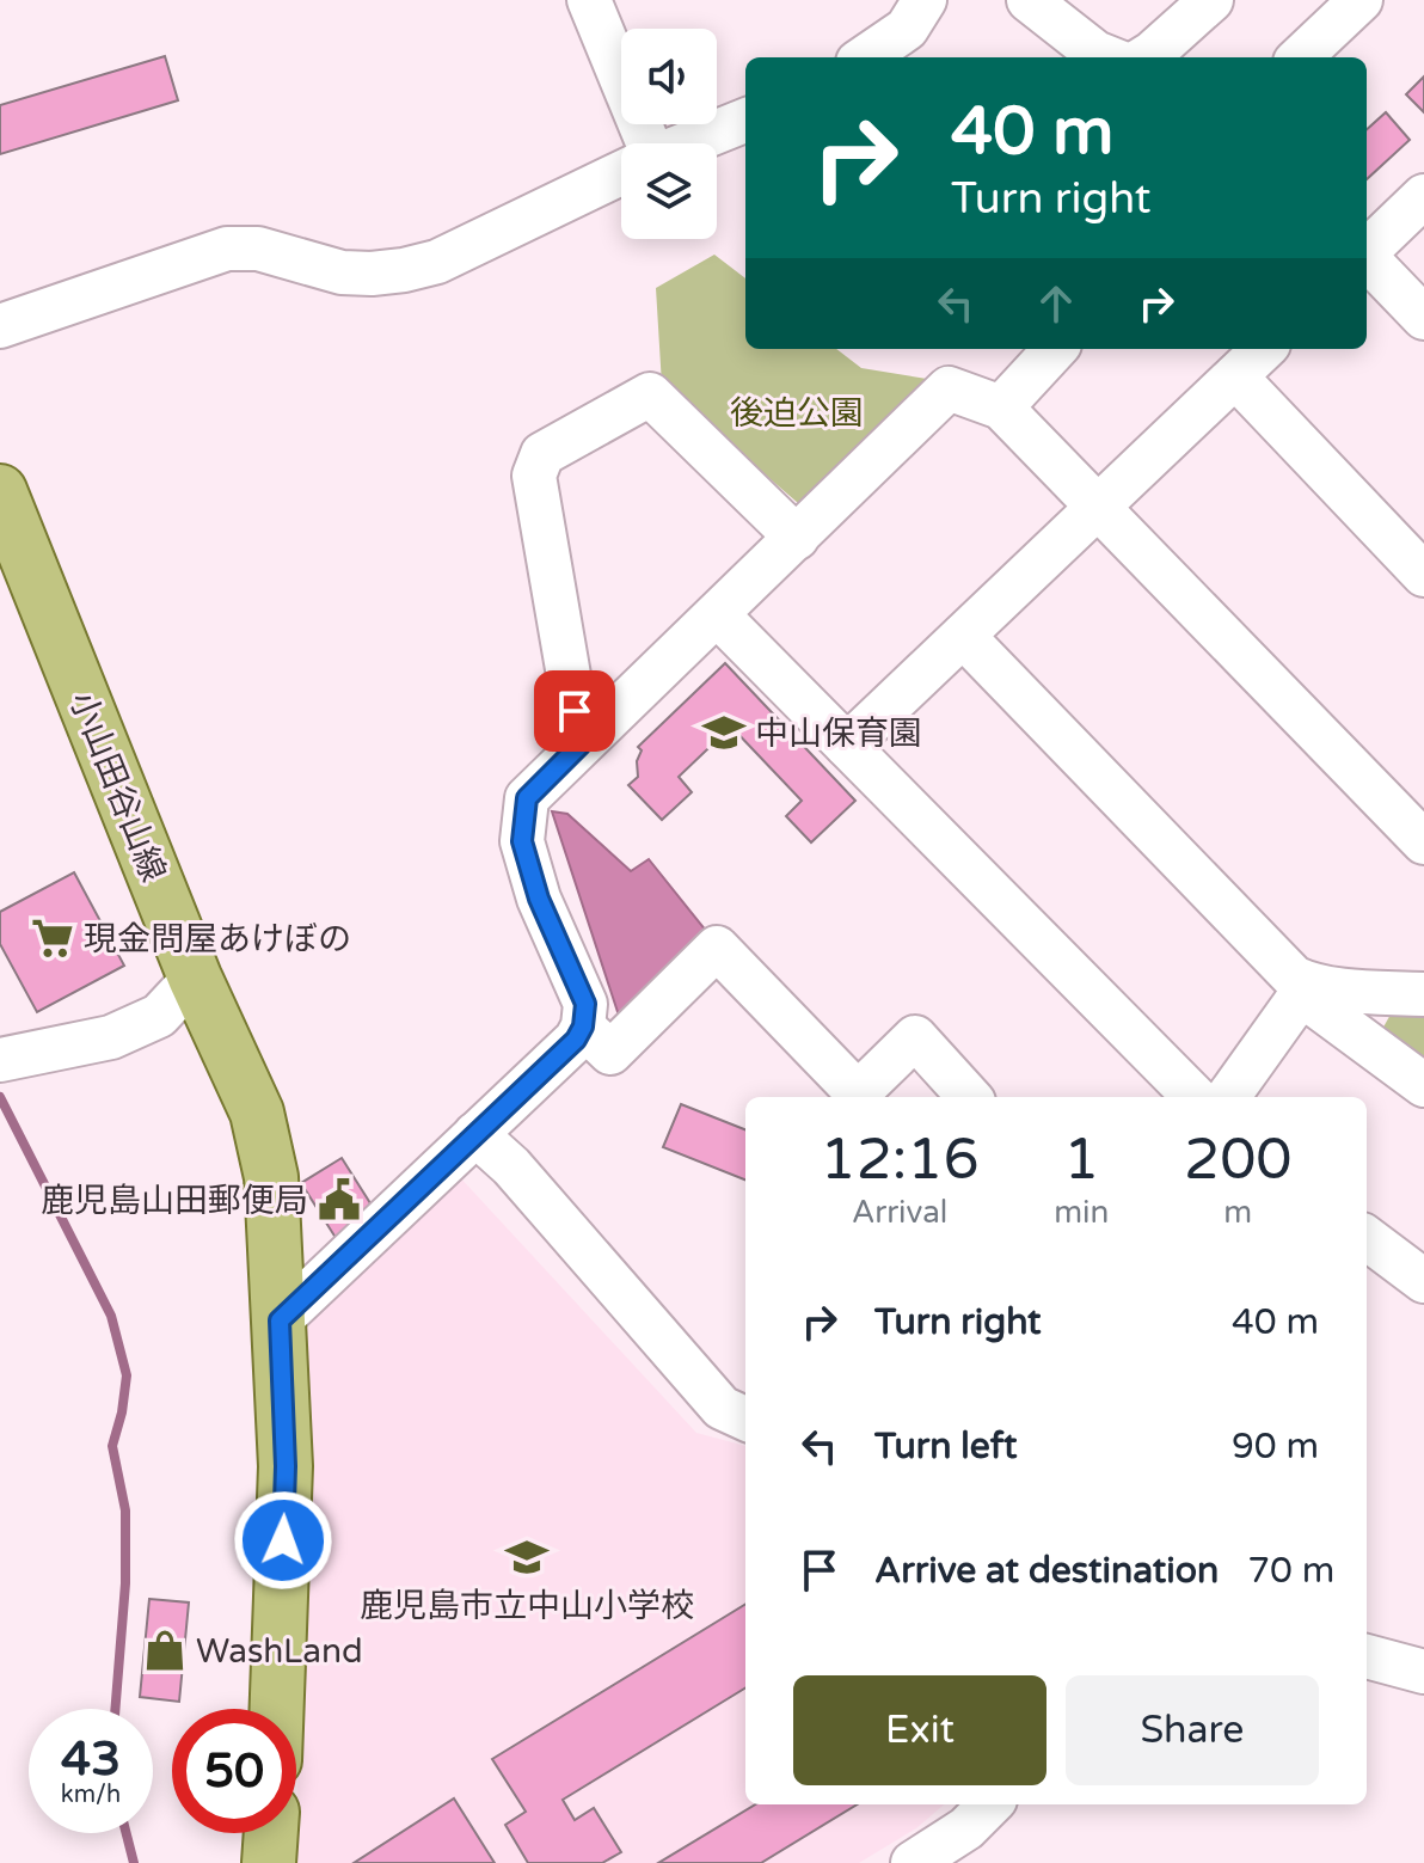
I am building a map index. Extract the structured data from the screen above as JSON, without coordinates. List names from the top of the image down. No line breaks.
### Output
{"streets":{"main road":["小山田谷山線"]},"parks":["後迫公園"],"places":{"school or university":["中山保育園","鹿児島市立中山小学校"],"supermarket":["現金問屋あけぼの"],"public building":["鹿児島山田郵便局"],"shop":["WashLand"]},"page":{"turn":["40 m","Turn right"],"eta":["12:16","Arrival","1","min","200","m"],"list":[{"name":"Turn right","value":"40 m"},{"name":"Turn left","value":"90 m"},{"name":"Arrive at destination","value":"70 m"}],"buttons":["Exit","Share"],"speed":"43 km/h","limit":"50"}}
